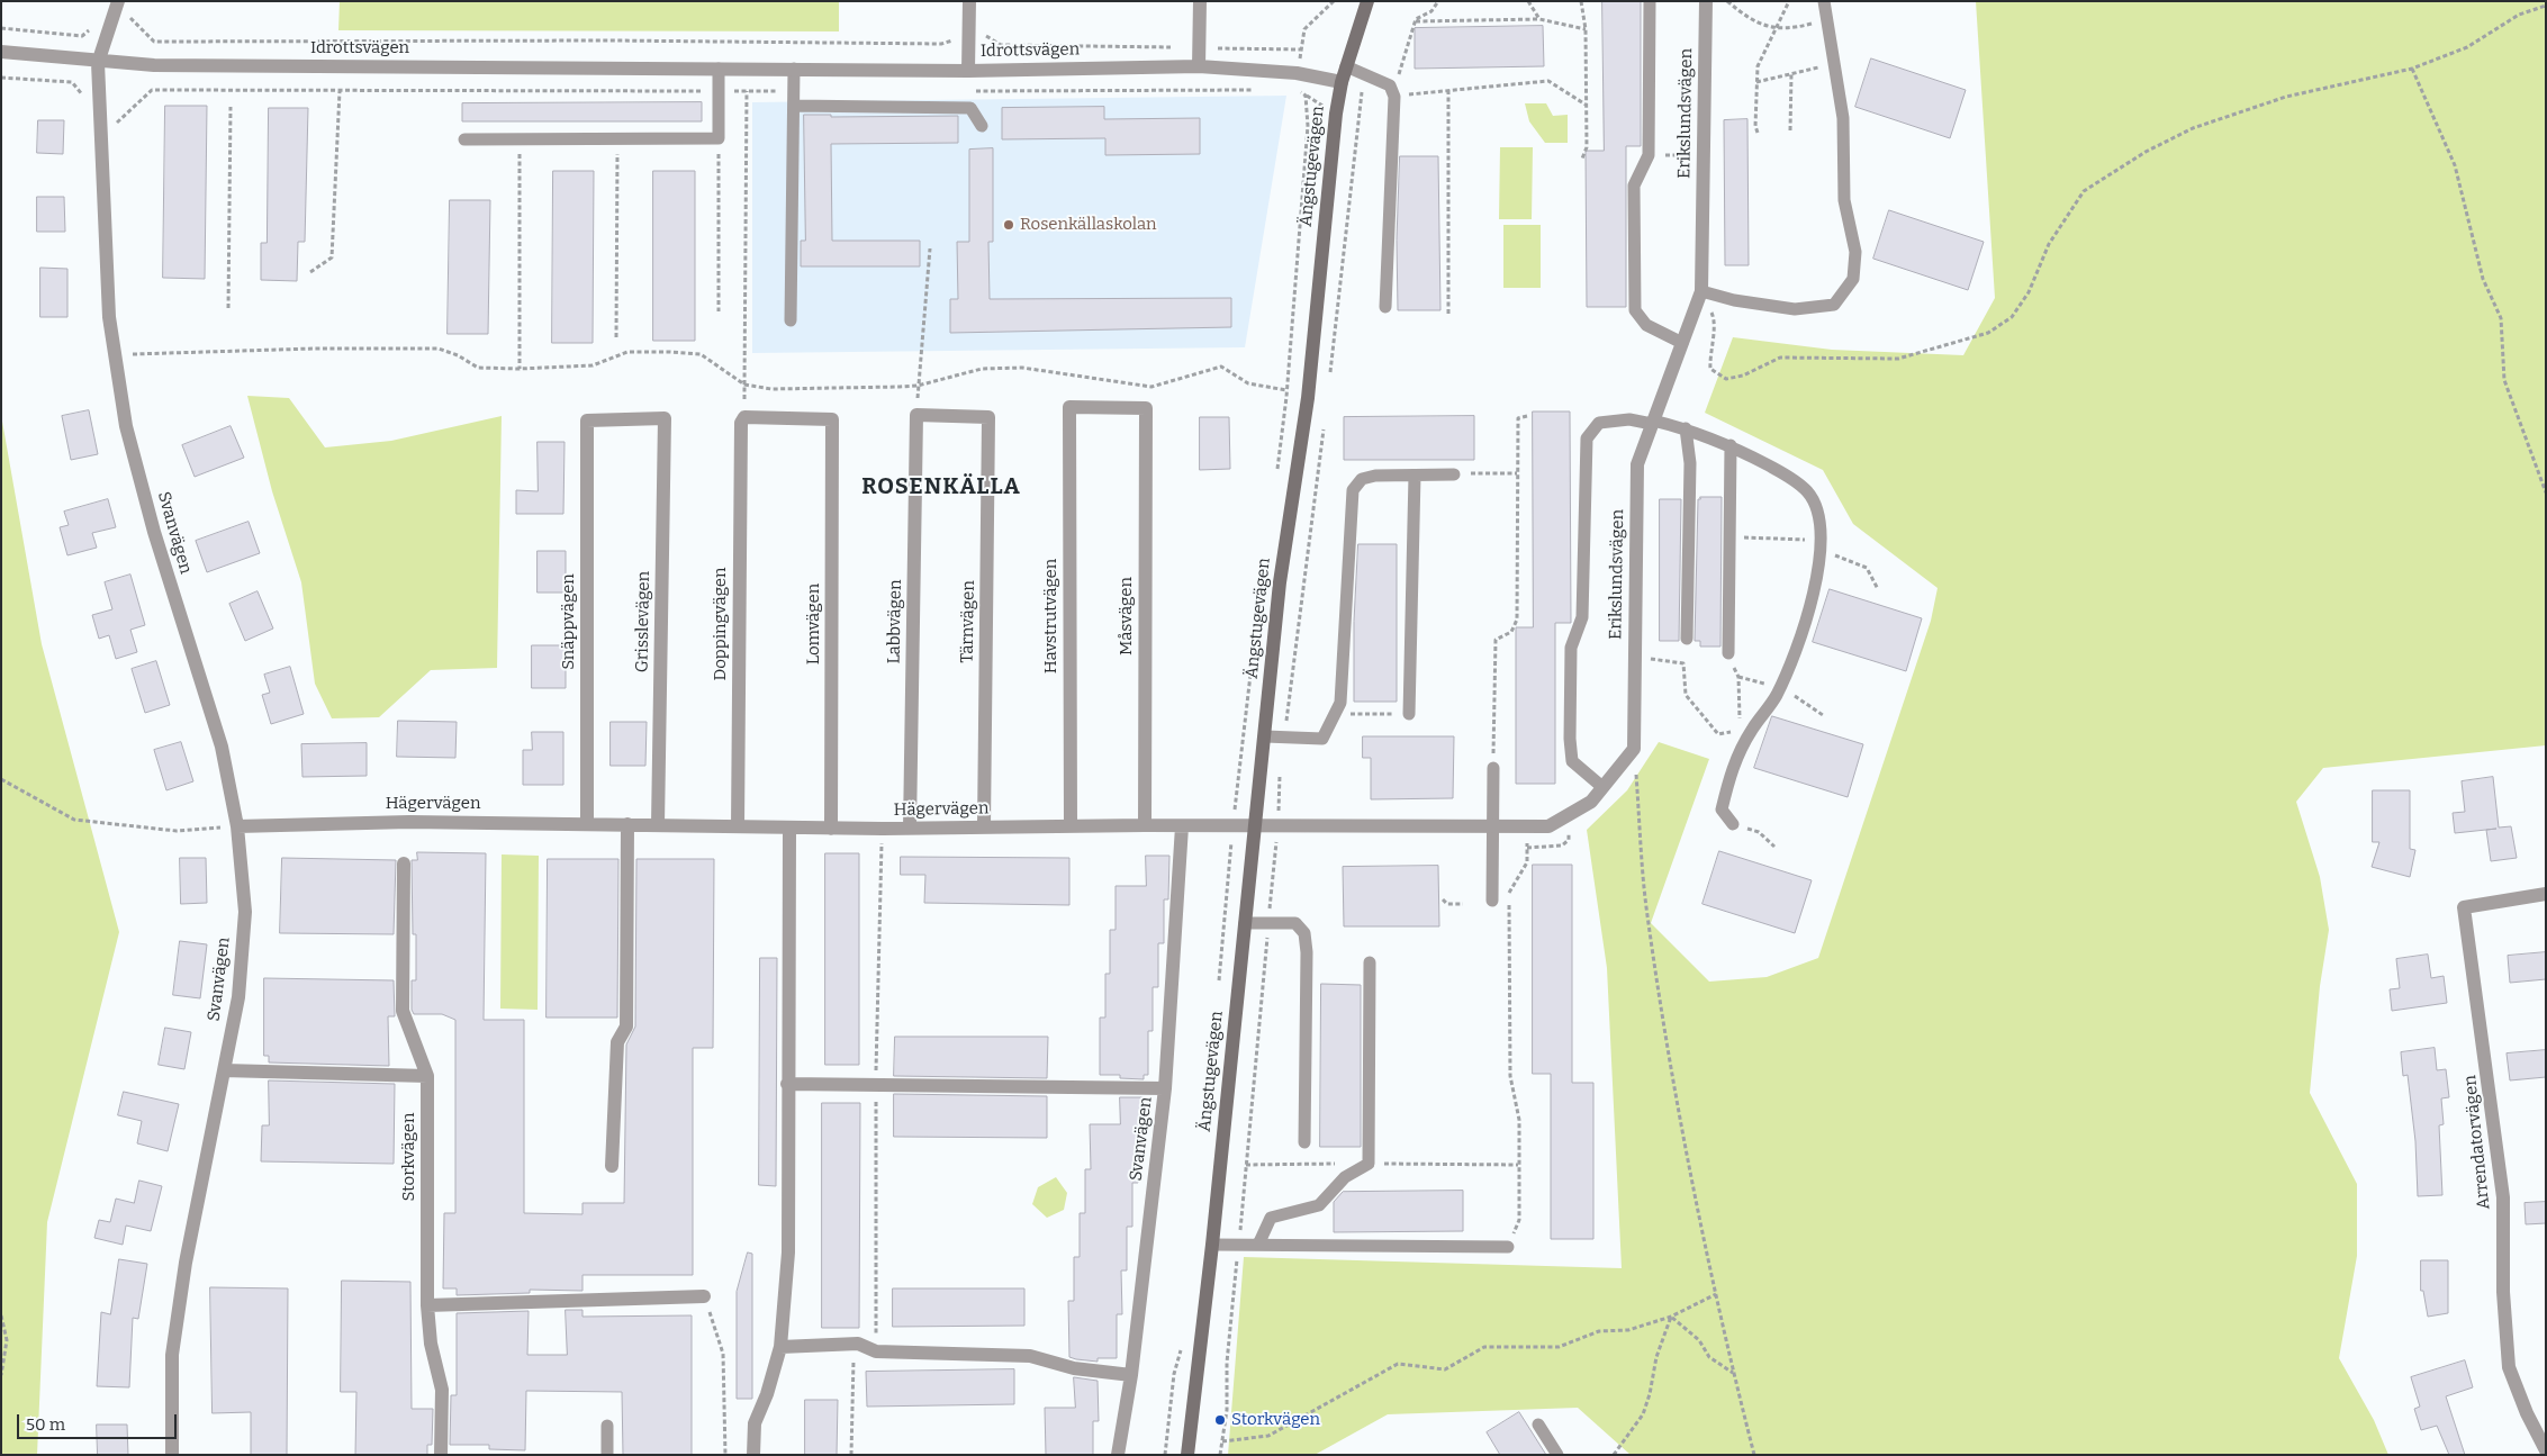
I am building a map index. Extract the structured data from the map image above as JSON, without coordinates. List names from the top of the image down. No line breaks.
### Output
{"streets":{"street":["Idrottsvägen","Erikslundsvägen","Ängstugevägen","Svanvägen","Havstrutvägen","Måsvägen","Snäppvägen","Grisslevägen","Labbvägen","Tärnvägen","Doppingvägen","Lomvägen","Hägervägen","Arrendatorvägen","Storkvägen"]},"crossings":[["Idrottsvägen","Ängstugevägen"],["Idrottsvägen","Svanvägen"],["Ängstugevägen","Hägervägen"],["Svanvägen","Hägervägen"],["Havstrutvägen","Måsvägen"],["Havstrutvägen","Hägervägen"],["Måsvägen","Hägervägen"],["Snäppvägen","Grisslevägen"],["Snäppvägen","Hägervägen"],["Grisslevägen","Hägervägen"],["Labbvägen","Tärnvägen"],["Labbvägen","Hägervägen"],["Tärnvägen","Hägervägen"],["Doppingvägen","Lomvägen"],["Doppingvägen","Hägervägen"],["Lomvägen","Hägervägen"]],"districts":["ROSENKÄLLA"],"places":["Rosenkällaskolan","Storkvägen"],"scale_bar":"50 m"}
